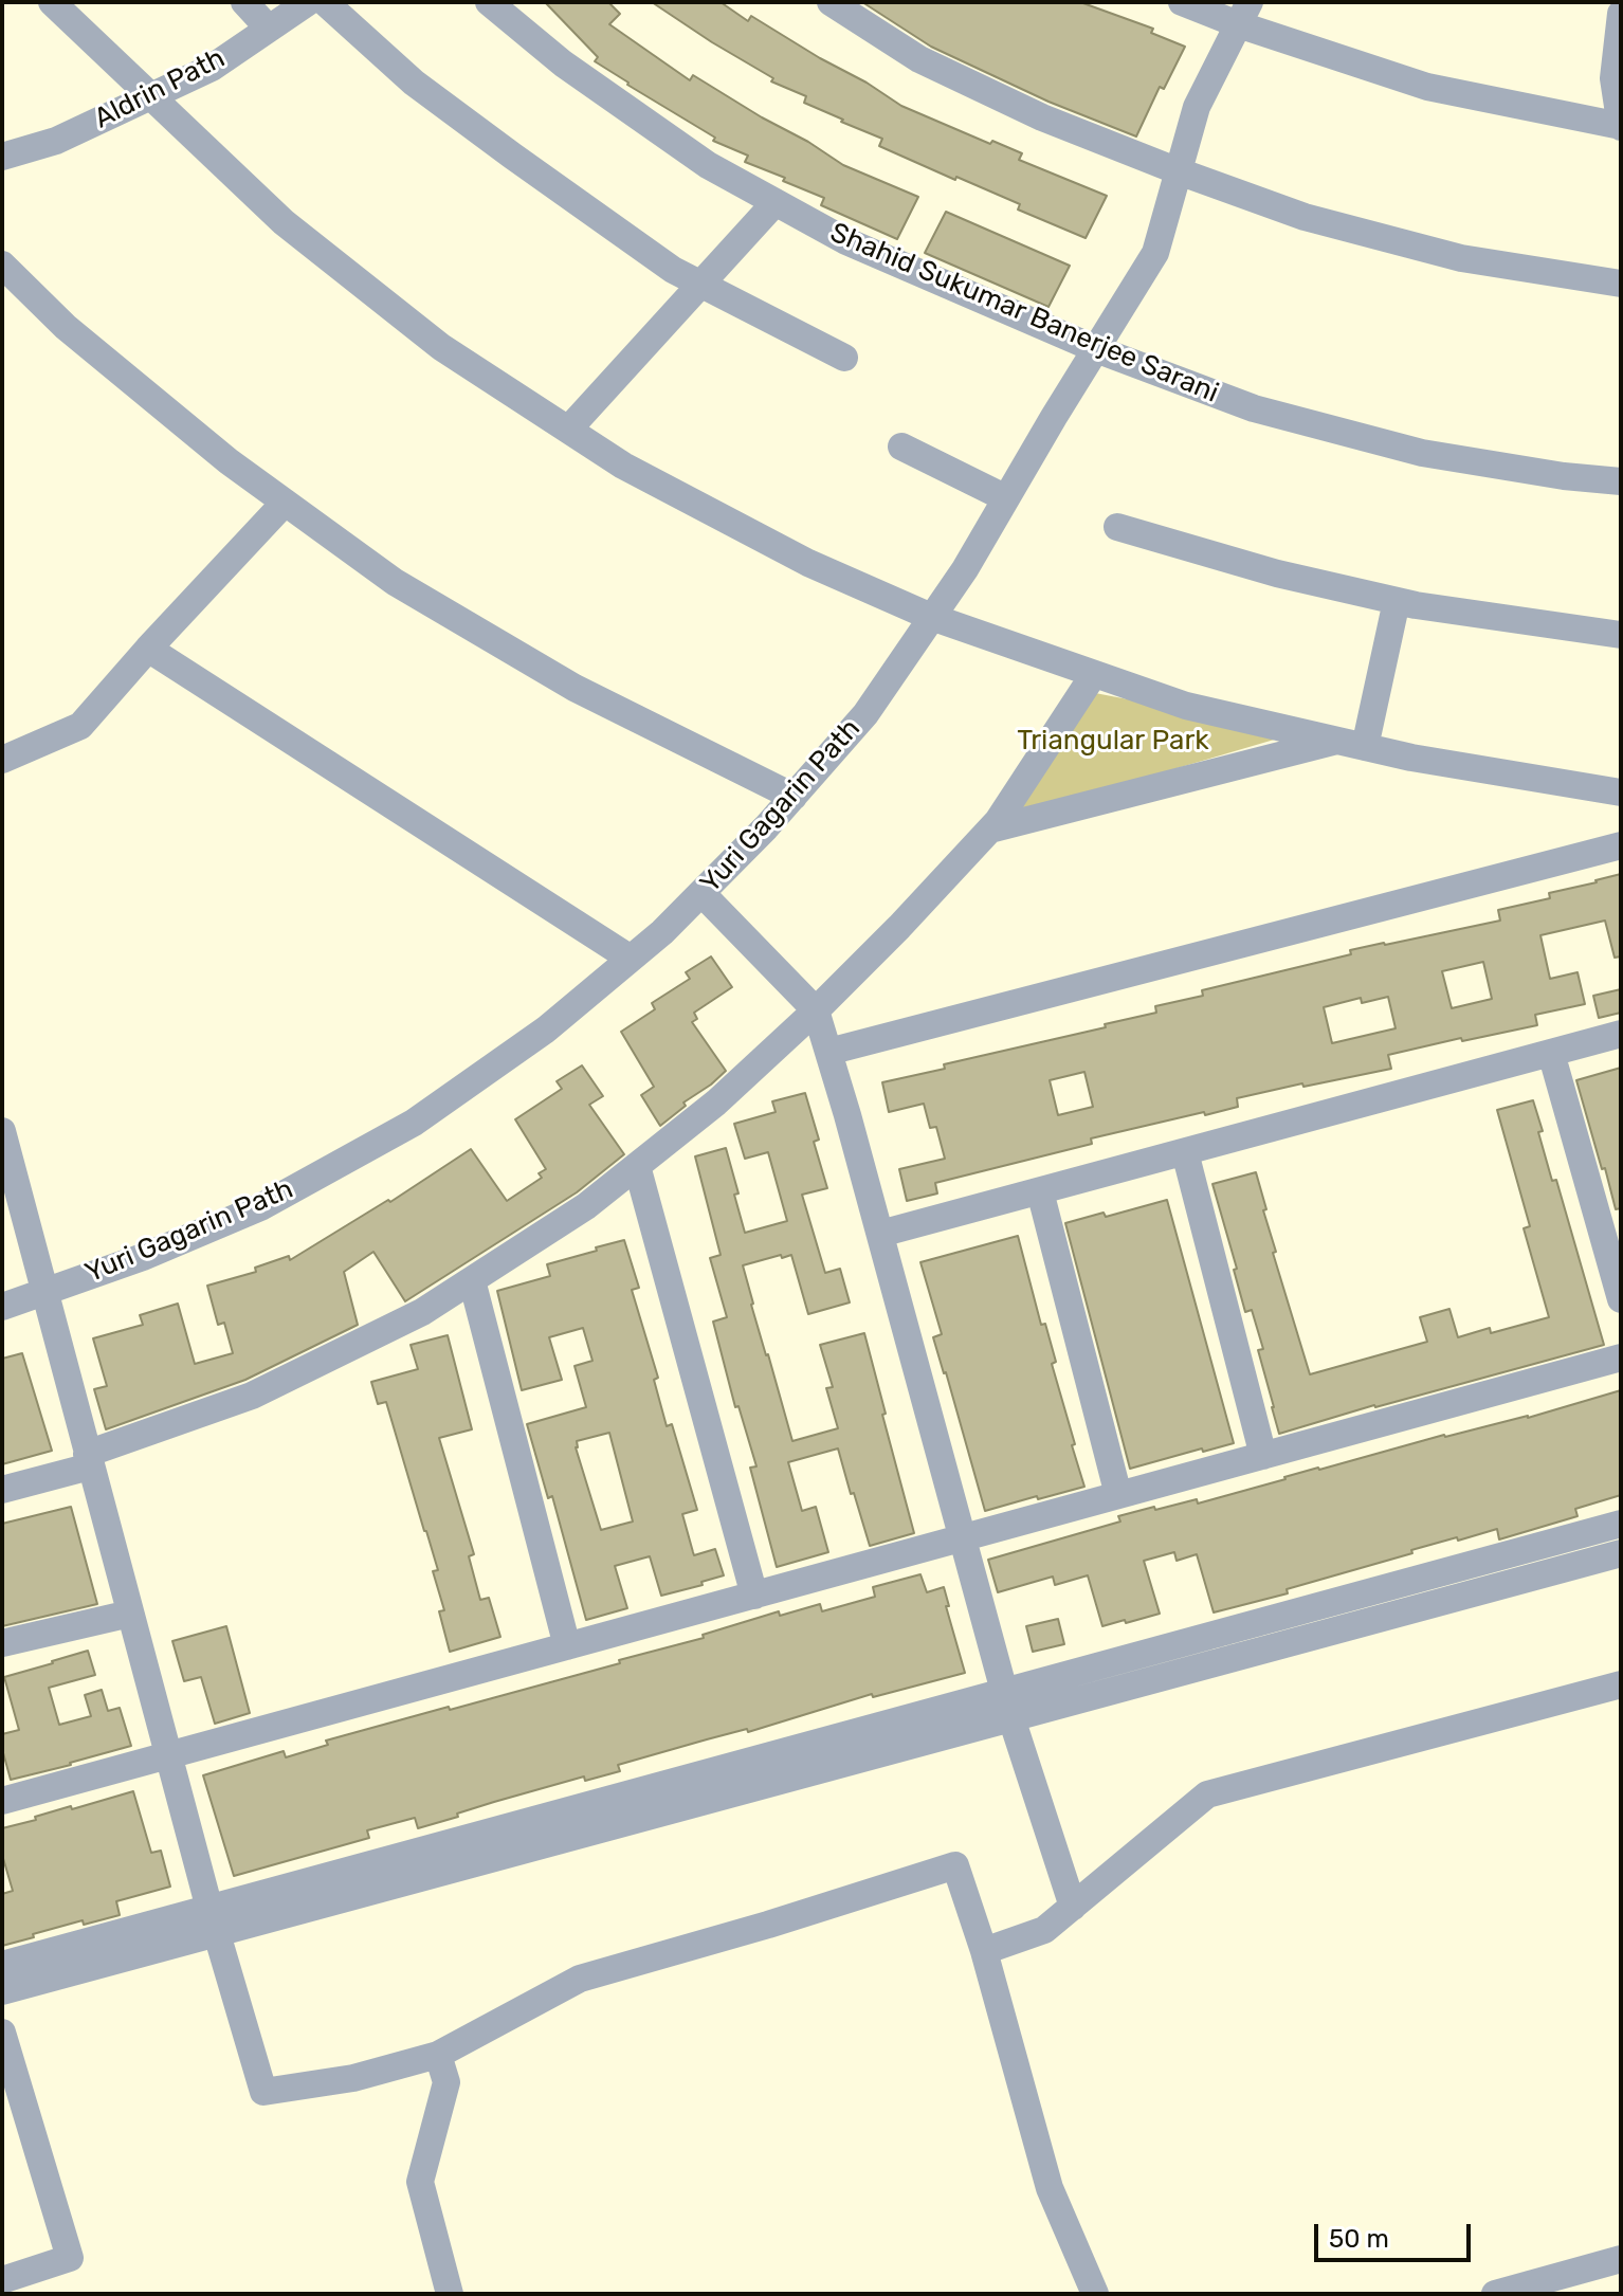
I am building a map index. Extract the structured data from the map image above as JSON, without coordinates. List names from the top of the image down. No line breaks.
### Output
{"streets":{"street":["Aldrin Path","Shahid Sukumar Banerjee Sarani","Yuri Gagarin Path"]},"crossings":[["Shahid Sukumar Banerjee Sarani","Yuri Gagarin Path"]],"parks":["Triangular Park"],"scale_bar":"50 m"}
